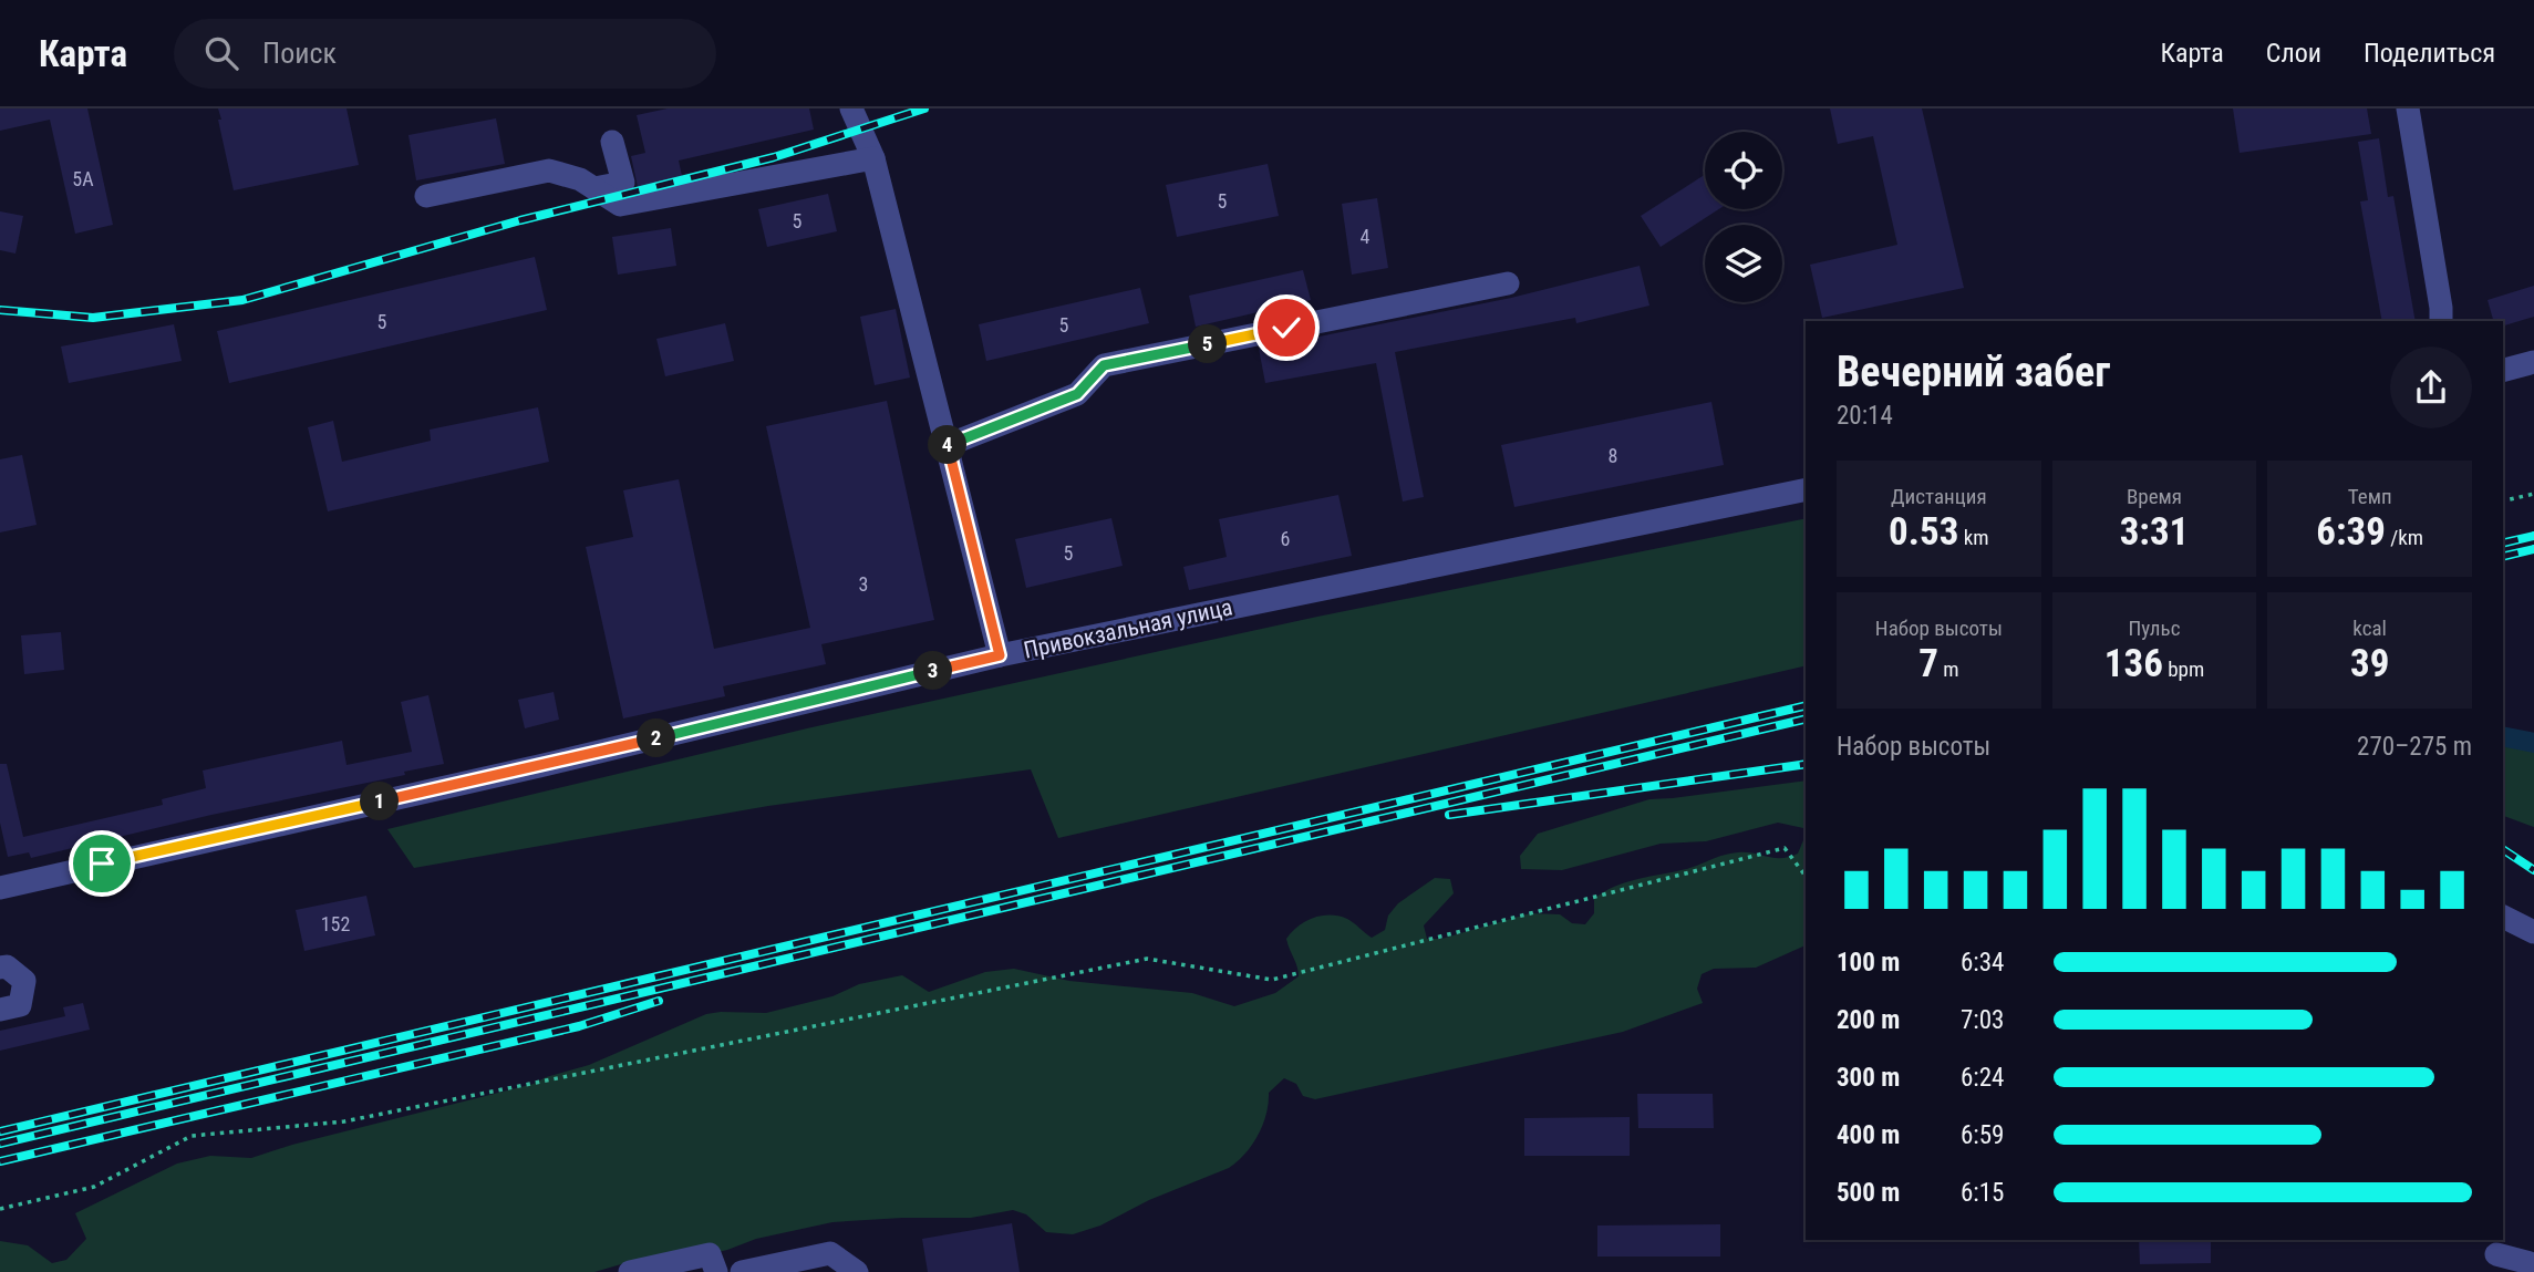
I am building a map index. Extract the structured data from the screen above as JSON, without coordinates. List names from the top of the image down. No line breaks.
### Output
{"streets":{"street":["Привокзальная улица"]},"house_numbers":["5А","5","5","4","5","5","8","6","5","3","152"],"page":{"header":"Карта","search":"Поиск","nav":["Карта","Слои","Поделиться"],"heading":["Вечерний забег","20:14"],"pins":["5","4","3","2","1"],"stats":[["Дистанция","0.53 km"],["Время","3:31"],["Темп","6:39 /km"],["Набор высоты","7 m"],["Пульс","136 bpm"],["kcal","39"]],"chart":["Набор высоты","270–275 m"],"list":[{"name":"100 m","note":"6:34"},{"name":"200 m","note":"7:03"},{"name":"300 m","note":"6:24"},{"name":"400 m","note":"6:59"},{"name":"500 m","note":"6:15"}]}}
